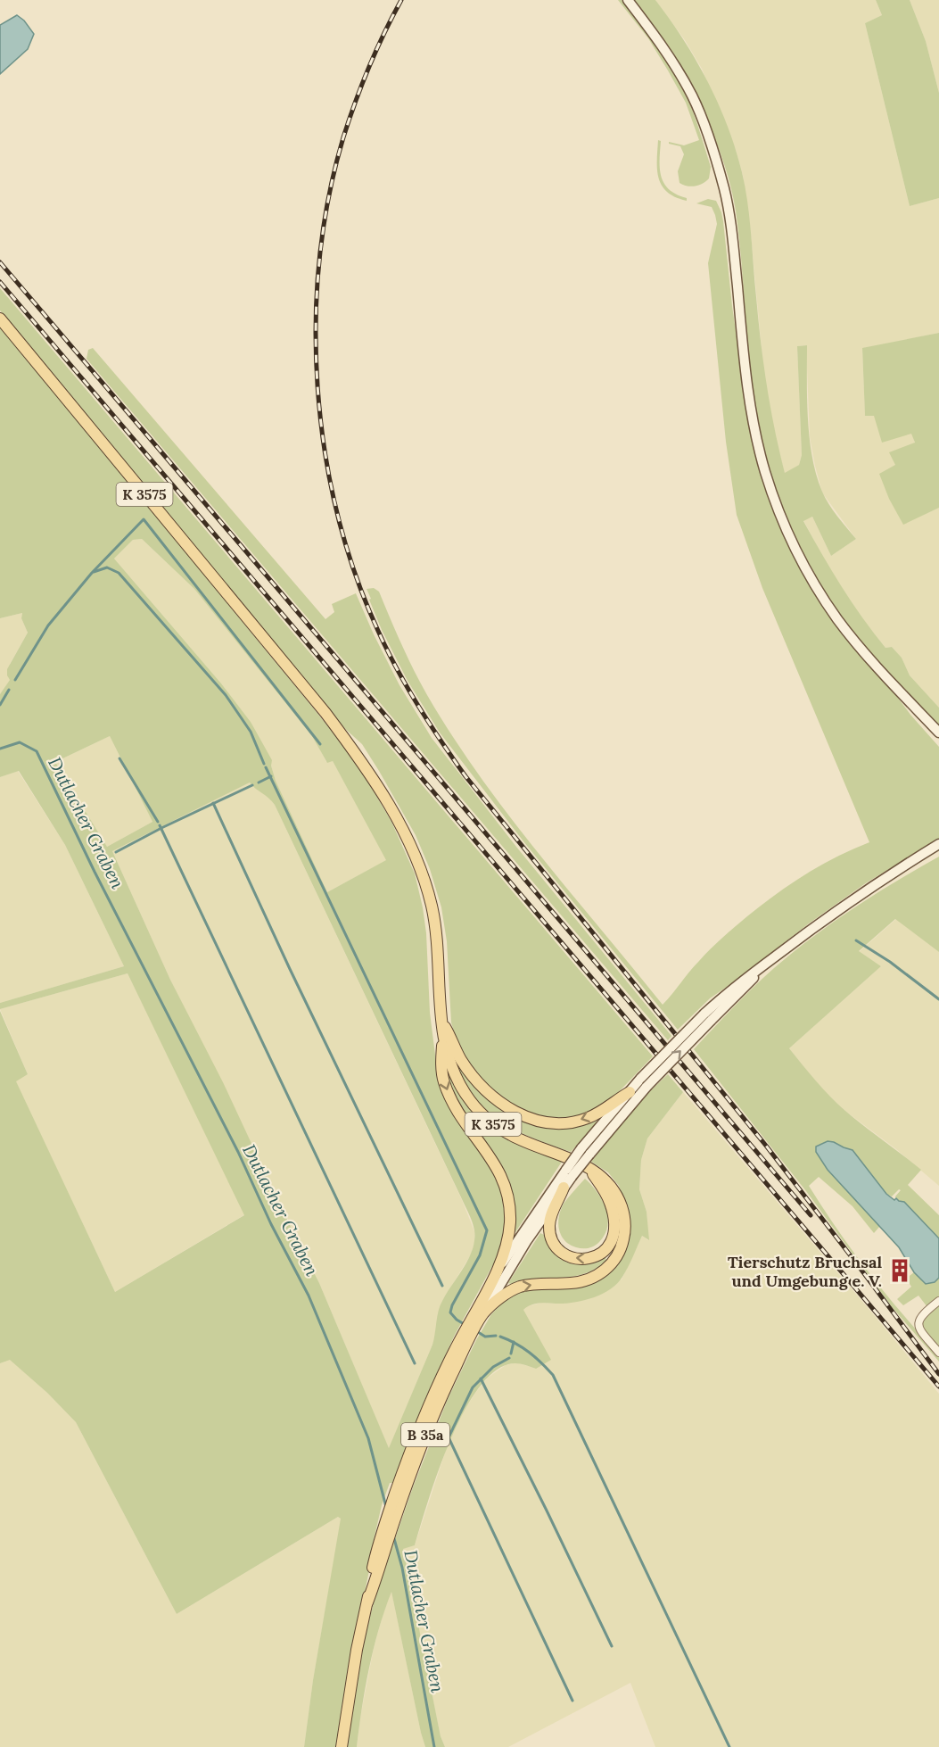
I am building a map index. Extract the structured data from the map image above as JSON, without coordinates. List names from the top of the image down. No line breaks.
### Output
{"streets":{"main road":["K 3575","B 35a"]},"water":["Dutlacher Graben"],"places":{"building":["Tierschutz Bruchsal und Umgebung e. V."]}}
